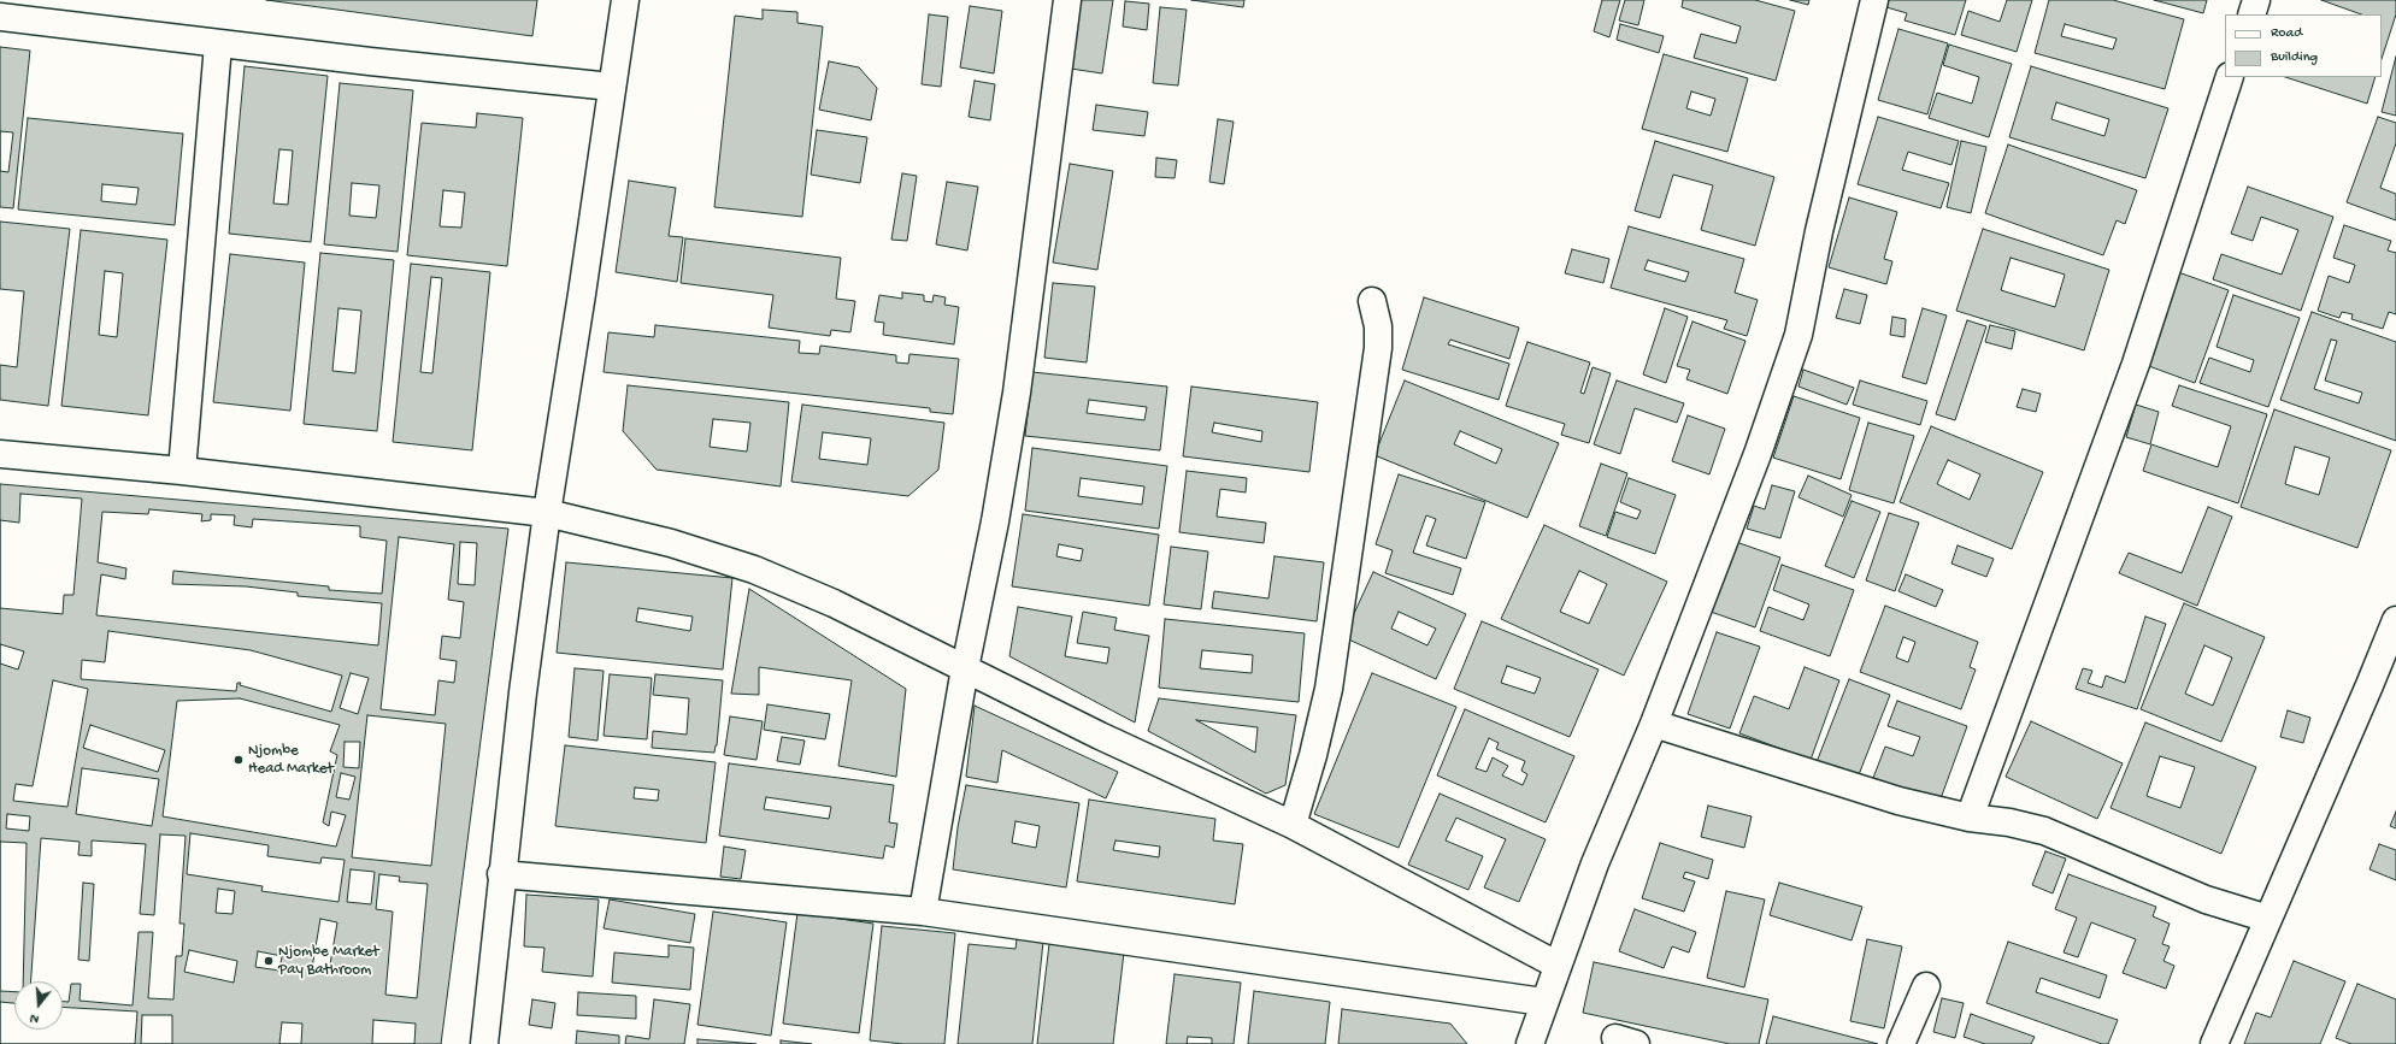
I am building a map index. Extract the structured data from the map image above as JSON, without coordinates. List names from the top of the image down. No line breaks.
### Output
{"places":["Njombe Head Market","Njombe Market Pay Bathroom"],"legend":["Road","Building"],"north":"bottom"}
